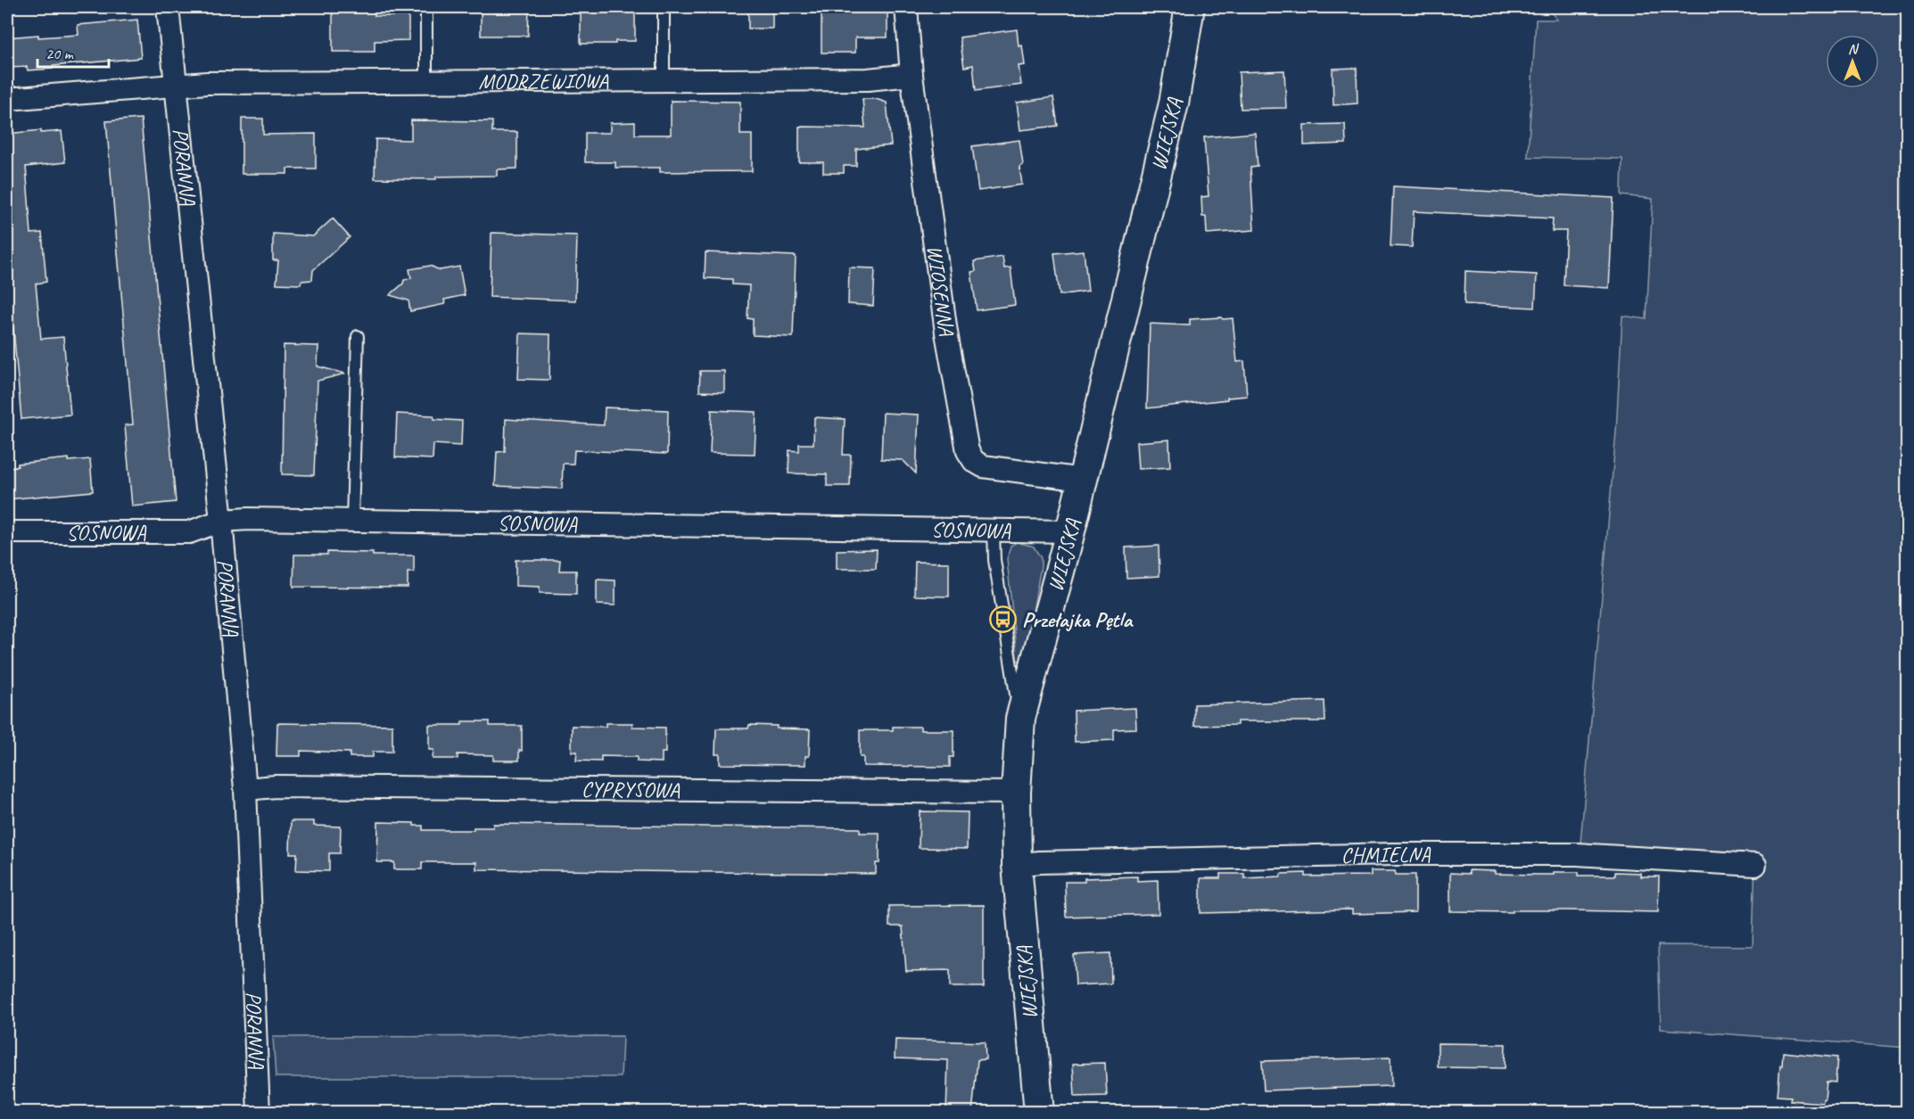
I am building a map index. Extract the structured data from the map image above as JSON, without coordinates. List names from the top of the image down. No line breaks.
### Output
{"streets":{"street":["MODRZEWIOWA","WIEJSKA","PORANNA","WIOSENNA","SOSNOWA","CYPRYSOWA","CHMIELNA"]},"crossings":[["MODRZEWIOWA","PORANNA"],["MODRZEWIOWA","WIOSENNA"],["WIEJSKA","WIOSENNA"],["WIEJSKA","SOSNOWA"],["WIEJSKA","CYPRYSOWA"],["WIEJSKA","CHMIELNA"],["PORANNA","SOSNOWA"],["PORANNA","CYPRYSOWA"]],"places":{"bus stop":["Przełajka Pętla"]},"scale_bar":"20 m","north":"top"}
